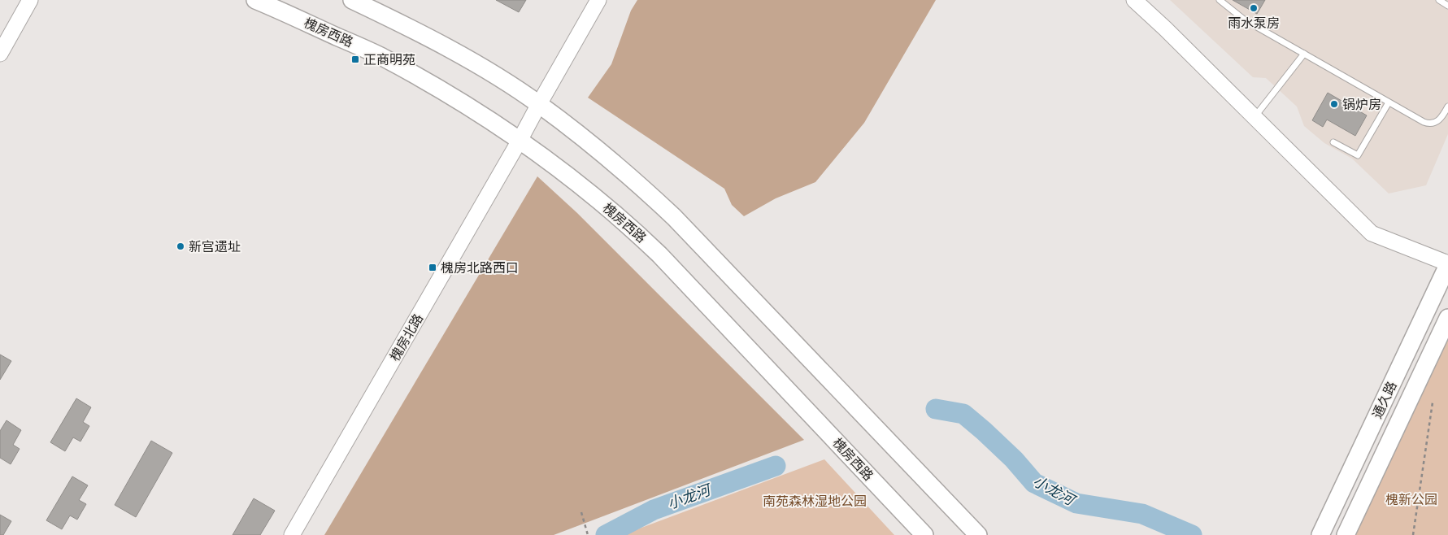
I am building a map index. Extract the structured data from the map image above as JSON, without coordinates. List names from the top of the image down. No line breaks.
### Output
{"streets":{"main road":["槐房西路","通久路"],"street":["槐房北路"]},"crossings":[["槐房西路","槐房北路"]],"water":["小龙河"],"parks":["槐新公园","南苑森林湿地公园"],"places":{"other":["雨水泵房","锅炉房","新宫遗址"],"transit":["正商明苑","槐房北路西口"]}}
